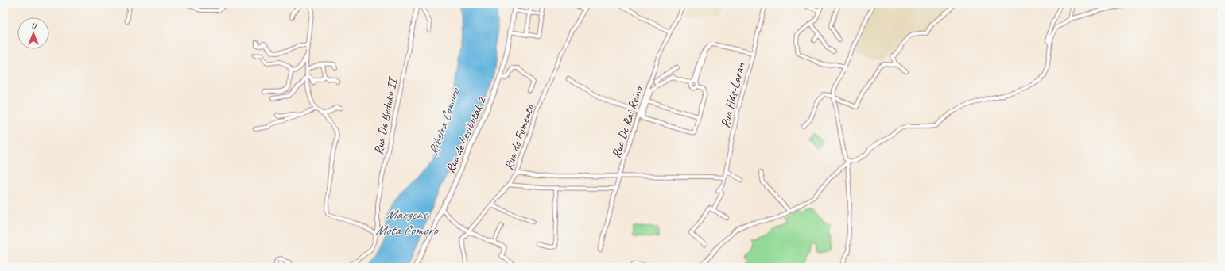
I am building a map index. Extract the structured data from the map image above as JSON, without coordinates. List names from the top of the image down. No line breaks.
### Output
{"streets":{"main road":["Rua de Lesibutak 2"],"street":["Rua Hás-Laran","Rua De Beduku II","Rua De Rai Reino","Rua do Fomento"]},"water":["Ribeira Comoro","Margens Mota Comoro"],"north":"top"}
